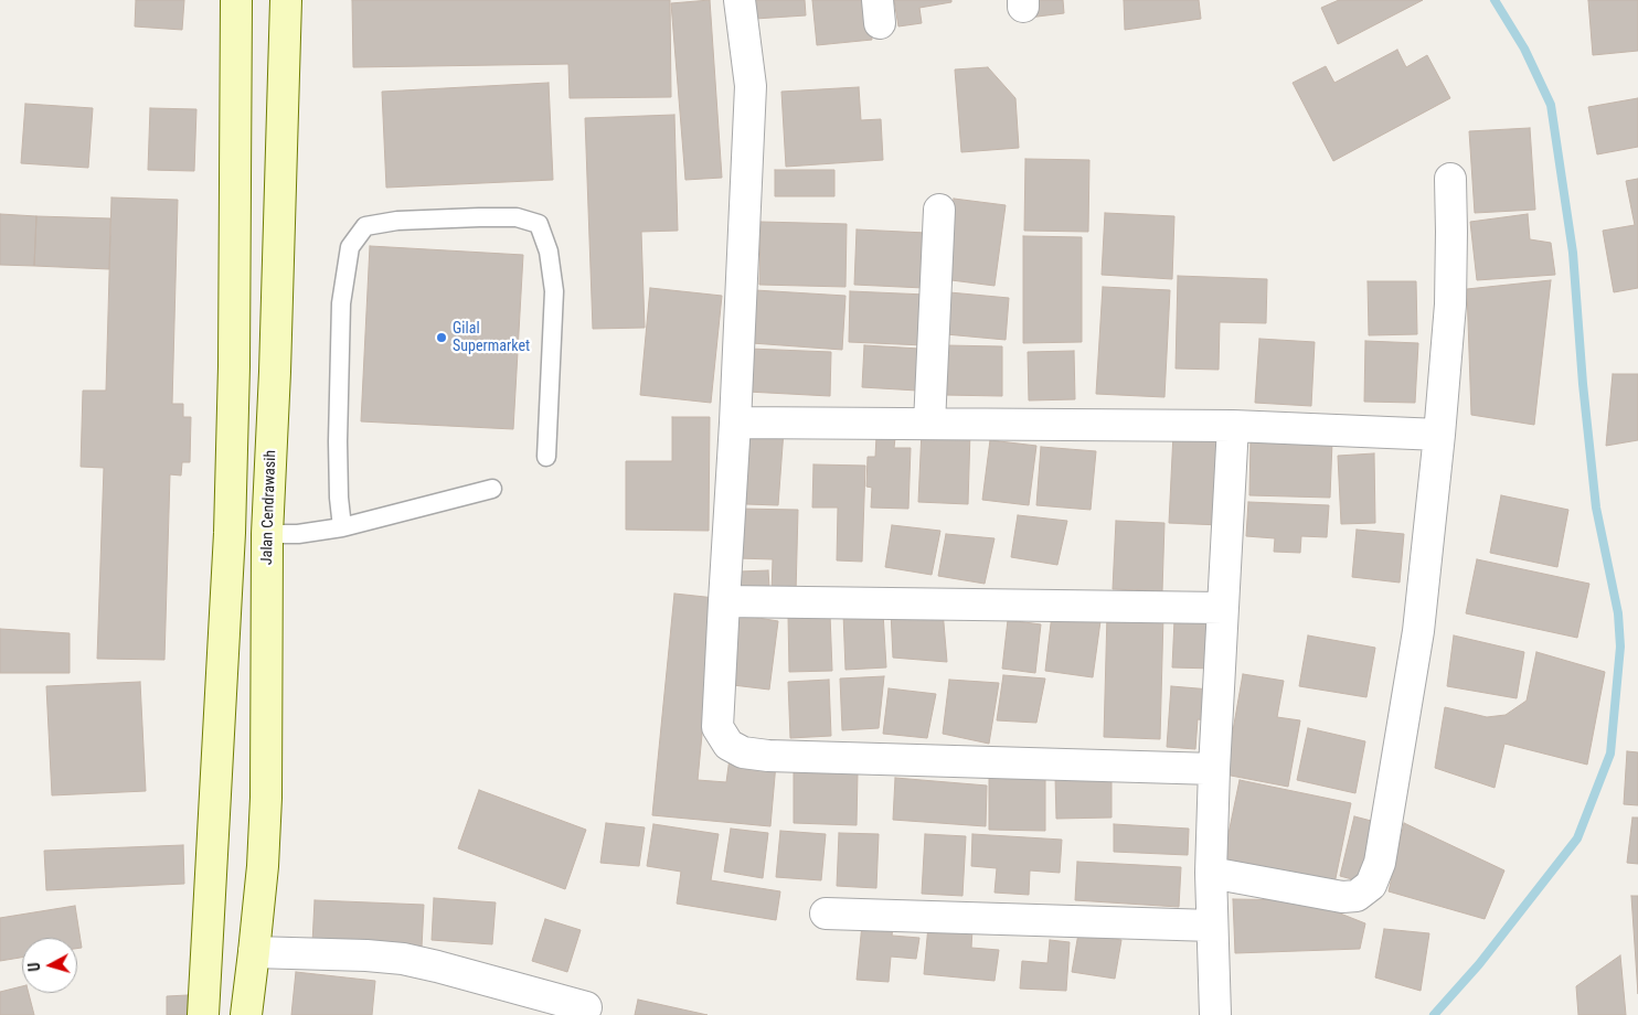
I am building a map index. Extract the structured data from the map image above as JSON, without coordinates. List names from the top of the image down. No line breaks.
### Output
{"streets":{"main road":["Jalan Cendrawasih"]},"places":["Gilal Supermarket"],"north":"left"}
